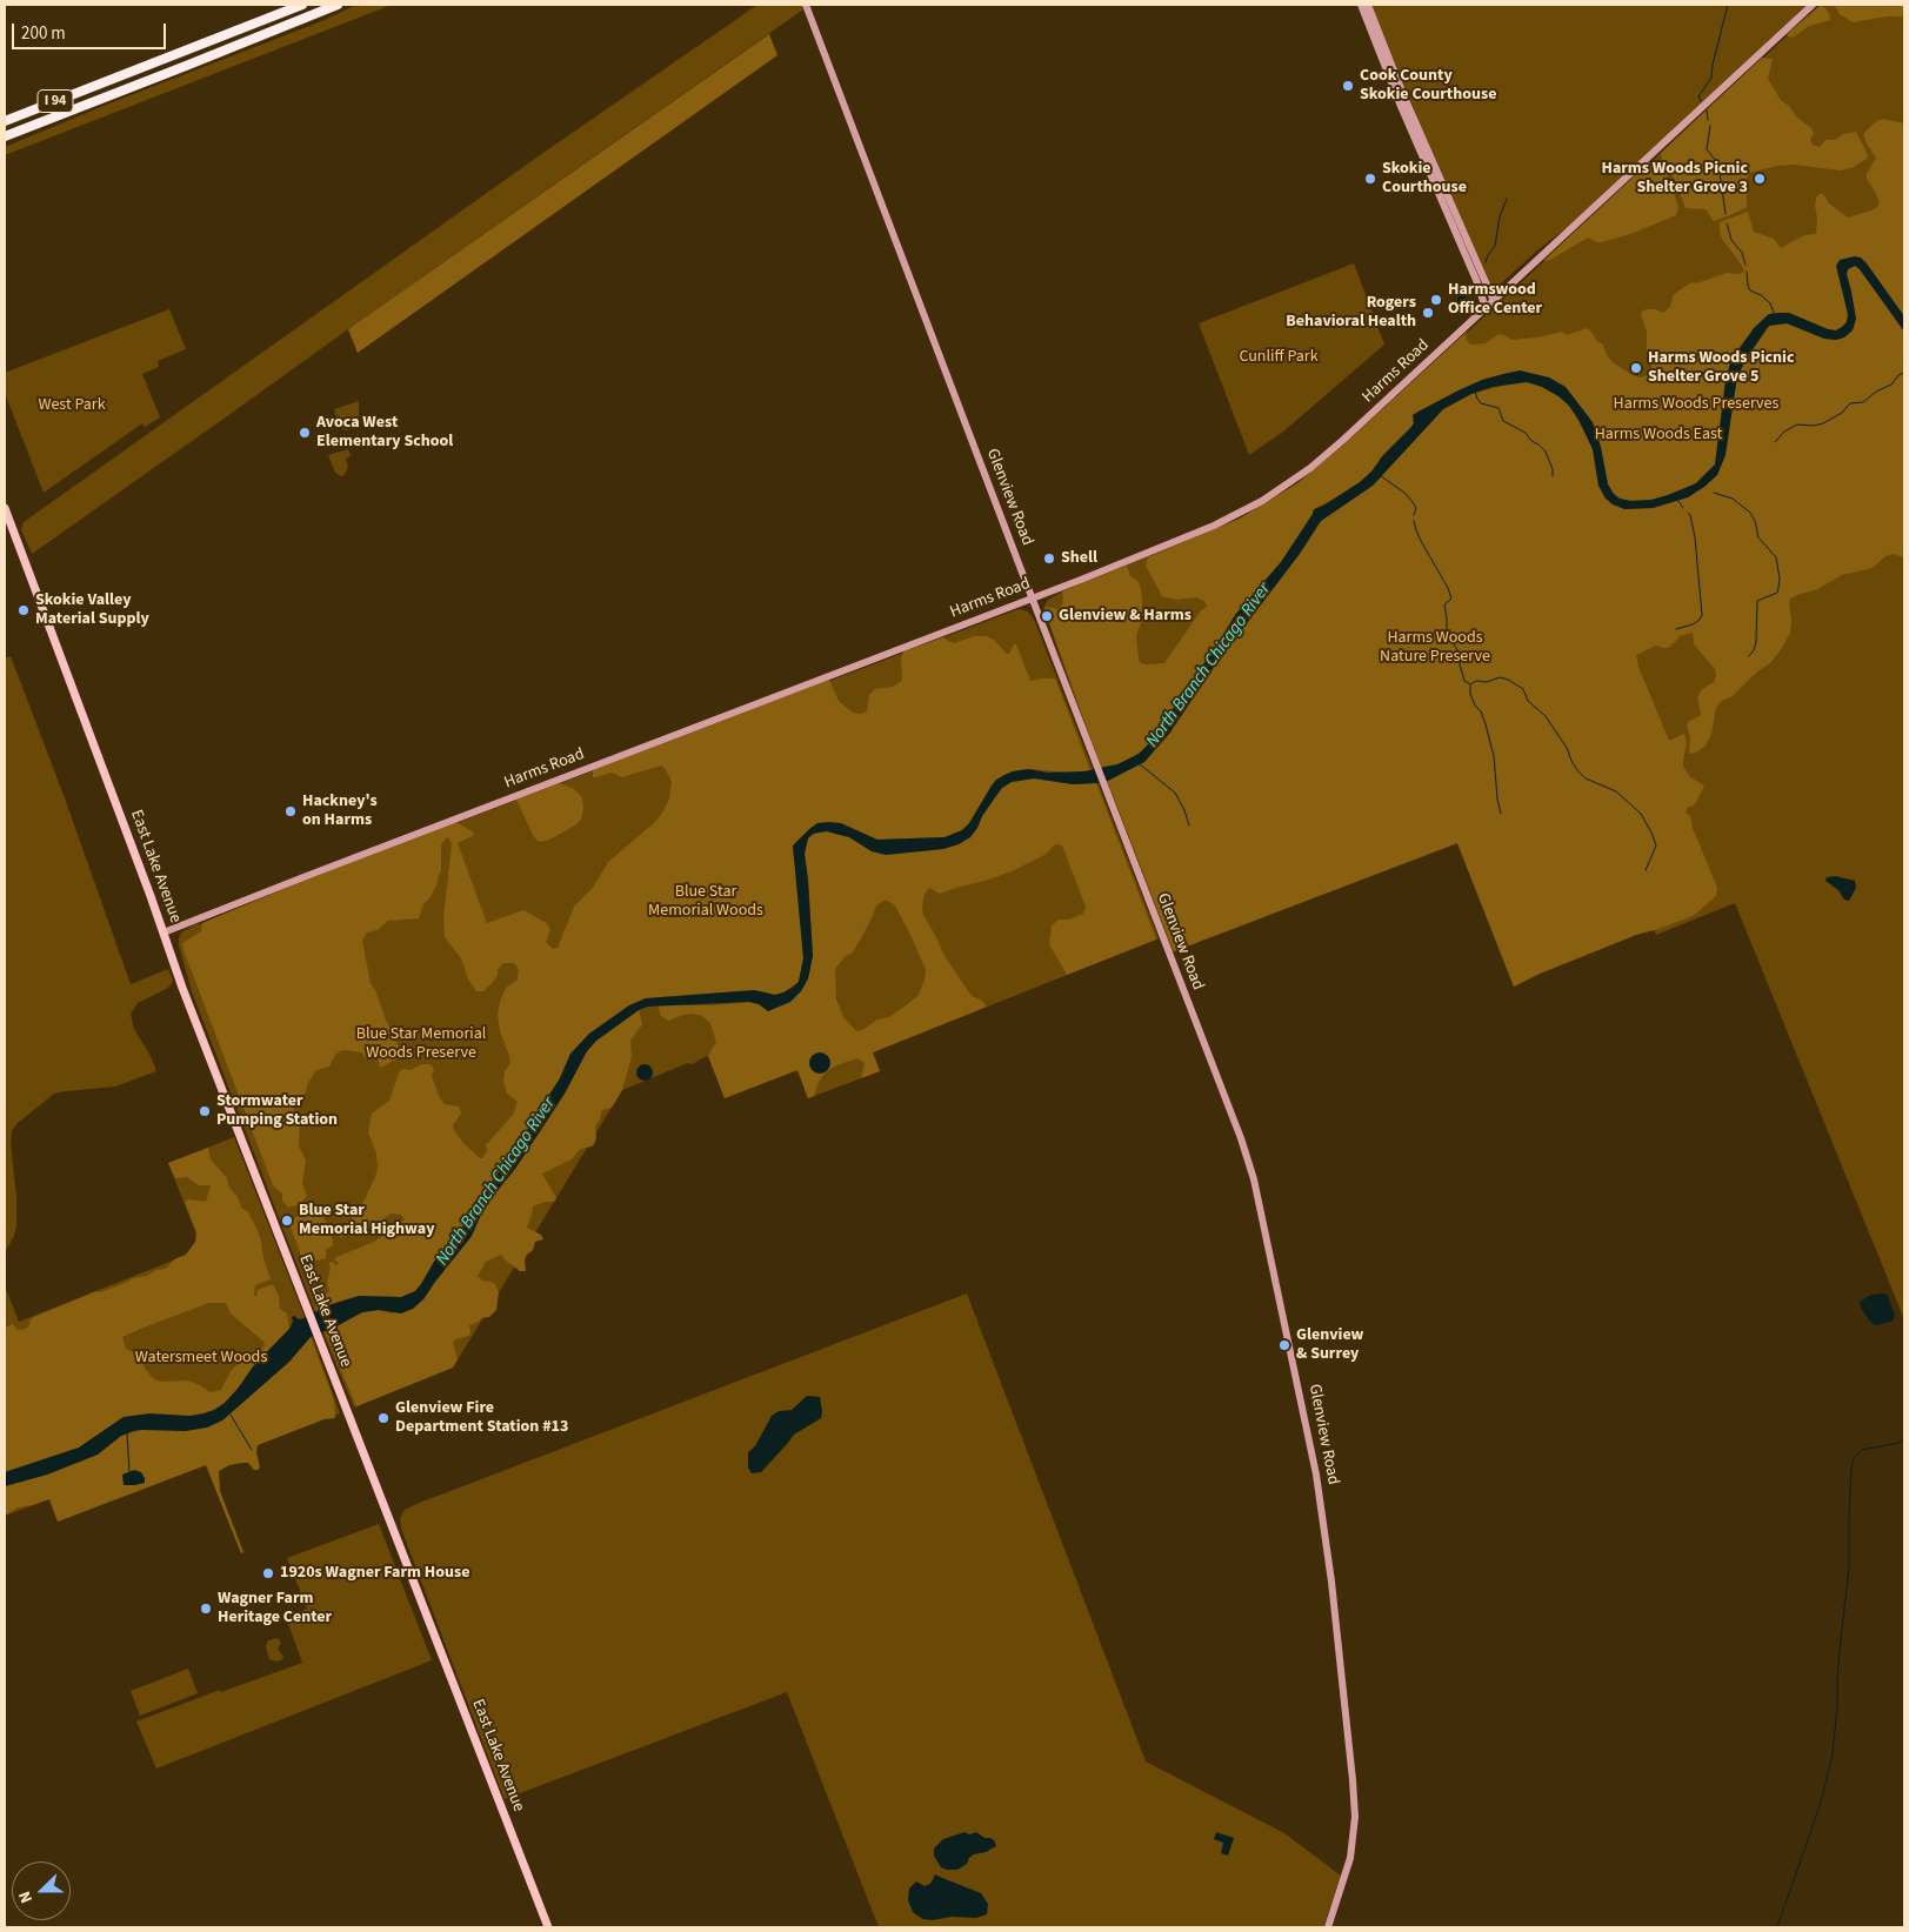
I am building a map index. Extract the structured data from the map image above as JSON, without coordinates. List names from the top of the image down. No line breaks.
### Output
{"streets":{"highway":["I 94"],"main road":["Harms Road","Glenview Road","East Lake Avenue"]},"crossings":[["Harms Road","Glenview Road"],["Harms Road","East Lake Avenue"]],"water":["North Branch Chicago River"],"parks":["Cunliff Park","Harms Woods Preserves","West Park","Harms Woods East","Harms Woods Nature Preserve","Blue Star Memorial Woods","Blue Star Memorial Woods Preserve","Watersmeet Woods"],"places":["Cook County Skokie Courthouse","Skokie Courthouse","Harms Woods Picnic Shelter Grove 3","Harmswood Office Center","Rogers Behavioral Health","Harms Woods Picnic Shelter Grove 5","Avoca West Elementary School","Shell","Skokie Valley Material Supply","Glenview & Harms","Hackney's on Harms","Stormwater Pumping Station","Blue Star Memorial Highway","Glenview & Surrey","Glenview Fire Department Station #13","1920s Wagner Farm House","Wagner Farm Heritage Center"],"scale_bar":"200 m","north":"left"}
